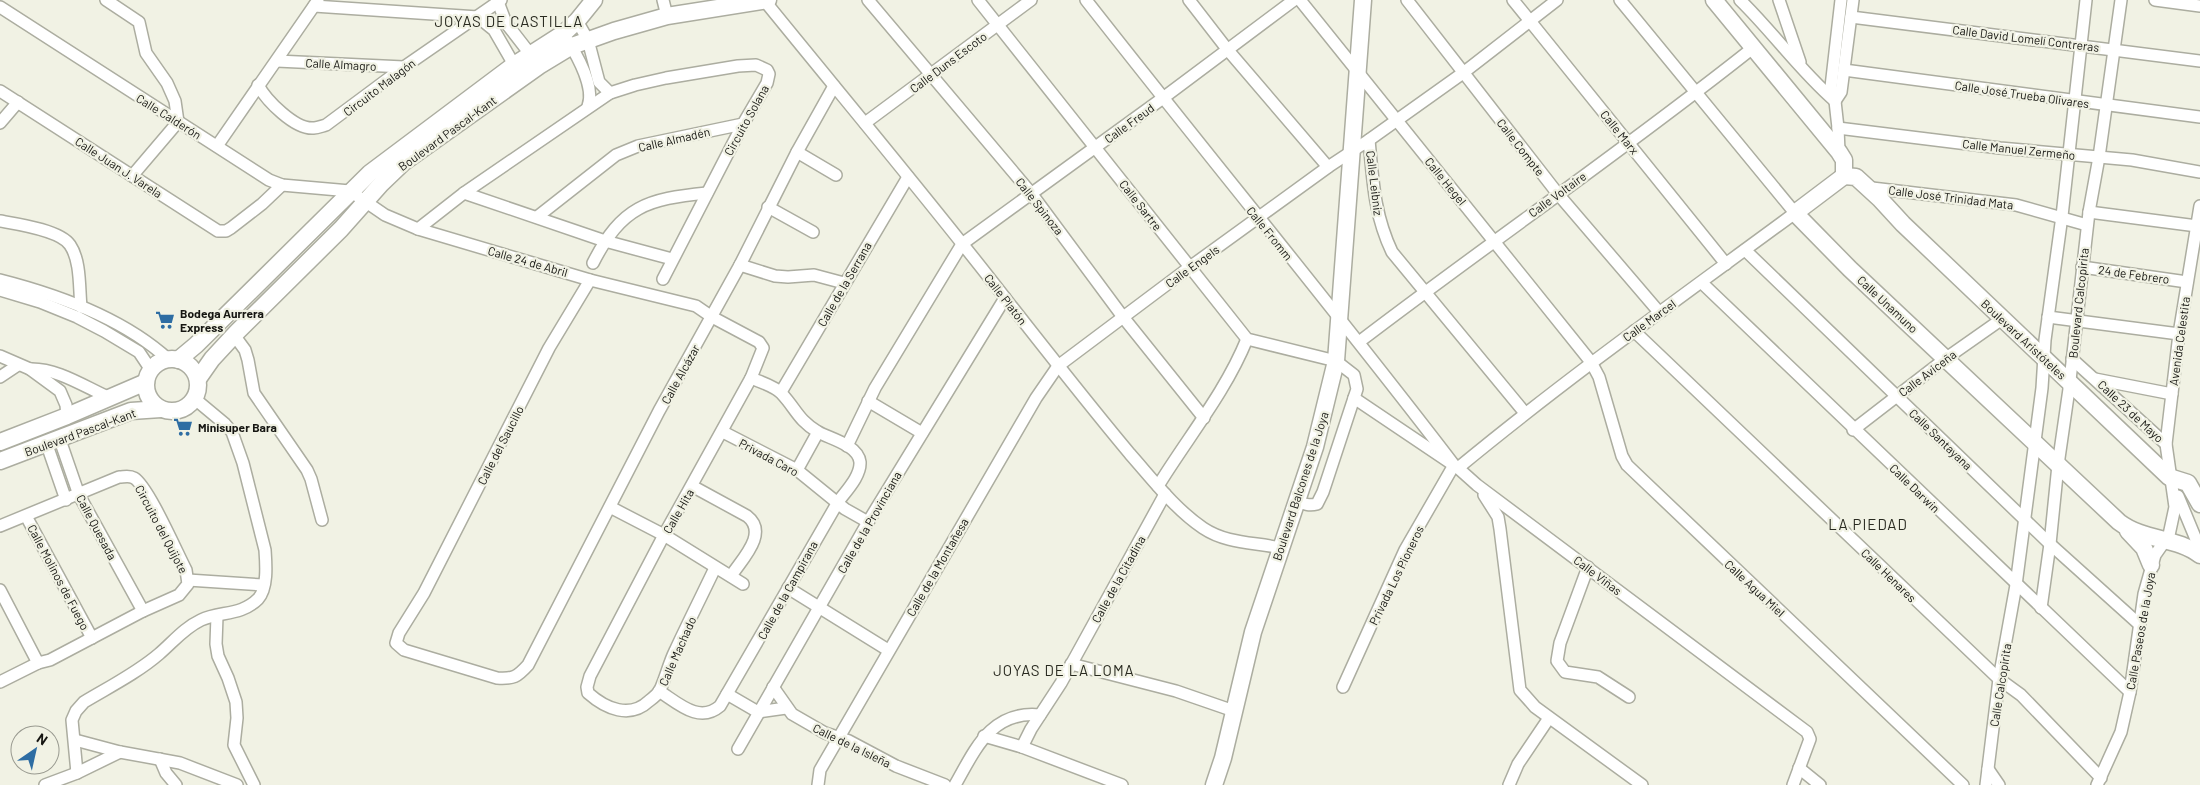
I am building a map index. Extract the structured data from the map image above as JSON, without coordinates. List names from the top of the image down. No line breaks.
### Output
{"streets":{"street":["Calle David Lomelí Contreras","Calle Duns Escoto","Calle Almagro","Circuito Malagón","Calle José Trueba Olivares","Calle Calderón","Circuito Solana","Calle Freud","Calle Marx","Boulevard Pascal-Kant","Calle Almadén","Calle Compte","Calle Manuel Zermeño","Calle Juan J. Varela","Calle Hegel","Calle Leibniz","Calle Voltaire","Calle José Trinidad Mata","Calle Sartre","Calle Spinoza","Calle Fromm","Calle 24 de Abril","Calle Engels","24 de Febrero","Calle de la Serrana","Calle Platón","Boulevard Calcopirita","Calle Unamuno","Calle Marcel","Boulevard Aristóteles","Avenida Celestita","Calle Aviceña","Calle Alcázar","Calle 23 de Mayo","Calle Santayana","Calle del Saucillo","Privada Caro","Boulevard Balcones de la Joya","Calle Darwin","Calle Hita","Calle de la Provinciana","Calle Quesada","Circuito del Quijote","Calle de la Montañesa","Privada Los Pioneros","Calle Viñas","Calle Henares","Calle Molinos de Fuego","Calle de la Citadina","Calle Agua Miel","Calle de la Campirana","Calle Paseos de la Joya","Calle Machado","Calle Calcopirita","Calle de la Isleña"]},"crossings":[["Calle David Lomelí Contreras","Boulevard Calcopirita"],["Calle Duns Escoto","Calle Sartre"],["Calle Duns Escoto","Calle Spinoza"],["Calle Duns Escoto","Calle Platón"],["Calle Almagro","Circuito Malagón"],["Calle José Trueba Olivares","Boulevard Calcopirita"],["Calle Calderón","Boulevard Pascal-Kant"],["Calle Calderón","Calle Juan J. Varela"],["Calle Calderón","Calle 24 de Abril"],["Circuito Solana","Calle Almadén"],["Circuito Solana","Calle 24 de Abril"],["Calle Freud","Calle Sartre"],["Calle Freud","Calle Spinoza"],["Calle Freud","Calle Fromm"],["Calle Freud","Calle Platón"],["Calle Marx","Calle Voltaire"],["Calle Marx","Calle Marcel"],["Boulevard Pascal-Kant","Calle 24 de Abril"],["Boulevard Pascal-Kant","Calle Platón"],["Boulevard Pascal-Kant","Calle Quesada"],["Calle Compte","Calle Voltaire"],["Calle Compte","Calle Marcel"],["Calle Manuel Zermeño","Boulevard Calcopirita"],["Calle Hegel","Calle Voltaire"],["Calle Hegel","Calle Marcel"],["Calle Hegel","Boulevard Balcones de la Joya"],["Calle Hegel","Calle Agua Miel"],["Calle Leibniz","Calle Voltaire"],["Calle Leibniz","Calle Engels"],["Calle Leibniz","Calle Marcel"],["Calle Leibniz","Boulevard Balcones de la Joya"],["Calle Voltaire","Calle Fromm"],["Calle Voltaire","Calle Unamuno"],["Calle Voltaire","Boulevard Aristóteles"],["Calle José Trinidad Mata","Boulevard Calcopirita"],["Calle José Trinidad Mata","Boulevard Aristóteles"],["Calle Sartre","Calle Engels"],["Calle Sartre","Calle de la Citadina"],["Calle Spinoza","Calle Engels"],["Calle Spinoza","Calle de la Citadina"],["Calle Fromm","Calle Engels"],["Calle Fromm","Calle Marcel"],["Calle Fromm","Boulevard Balcones de la Joya"],["Calle Fromm","Privada Los Pioneros"],["Calle Fromm","Calle Viñas"],["Calle 24 de Abril","Calle Alcázar"],["Calle 24 de Abril","Calle del Saucillo"],["Calle 24 de Abril","Calle Hita"],["Calle Engels","Calle Platón"],["Calle Engels","Calle de la Montañesa"],["24 de Febrero","Boulevard Calcopirita"],["24 de Febrero","Avenida Celestita"],["Calle de la Serrana","Calle Platón"],["Calle Platón","Calle Alcázar"],["Calle Platón","Boulevard Balcones de la Joya"],["Calle Platón","Calle de la Provinciana"],["Calle Platón","Calle de la Montañesa"],["Calle Platón","Calle de la Citadina"],["Boulevard Calcopirita","Calle Unamuno"],["Boulevard Calcopirita","Boulevard Aristóteles"],["Boulevard Calcopirita","Calle 23 de Mayo"],["Boulevard Calcopirita","Calle Santayana"],["Boulevard Calcopirita","Calle Darwin"],["Calle Unamuno","Calle Marcel"],["Calle Unamuno","Calle Aviceña"],["Calle Unamuno","Calle Paseos de la Joya"],["Calle Marcel","Boulevard Aristóteles"],["Calle Marcel","Calle Santayana"],["Calle Marcel","Calle Darwin"],["Calle Marcel","Privada Los Pioneros"],["Calle Marcel","Calle Viñas"],["Calle Marcel","Calle Henares"],["Calle Marcel","Calle Agua Miel"],["Boulevard Aristóteles","Avenida Celestita"],["Boulevard Aristóteles","Calle Aviceña"],["Boulevard Aristóteles","Calle Paseos de la Joya"],["Avenida Celestita","Calle 23 de Mayo"],["Avenida Celestita","Calle Paseos de la Joya"],["Calle Aviceña","Calle Santayana"],["Calle Aviceña","Calle Darwin"],["Calle Alcázar","Calle del Saucillo"],["Calle Alcázar","Calle Hita"],["Calle Santayana","Calle Paseos de la Joya"],["Privada Caro","Calle Hita"],["Privada Caro","Calle de la Provinciana"],["Privada Caro","Calle de la Campirana"],["Calle Darwin","Calle Paseos de la Joya"],["Calle Darwin","Calle Calcopirita"],["Calle Hita","Calle Machado"],["Calle de la Provinciana","Calle de la Isleña"],["Calle Quesada","Circuito del Quijote"],["Circuito del Quijote","Calle Molinos de Fuego"],["Calle de la Montañesa","Calle de la Isleña"],["Privada Los Pioneros","Calle Viñas"],["Calle Henares","Calle Paseos de la Joya"],["Calle Henares","Calle Calcopirita"],["Calle de la Campirana","Calle Machado"]],"districts":["JOYAS DE CASTILLA","LA PIEDAD","JOYAS DE LA LOMA"],"places":{"supermarket":["Bodega Aurrera Express","Minisuper Bara"]},"north":"top right"}
